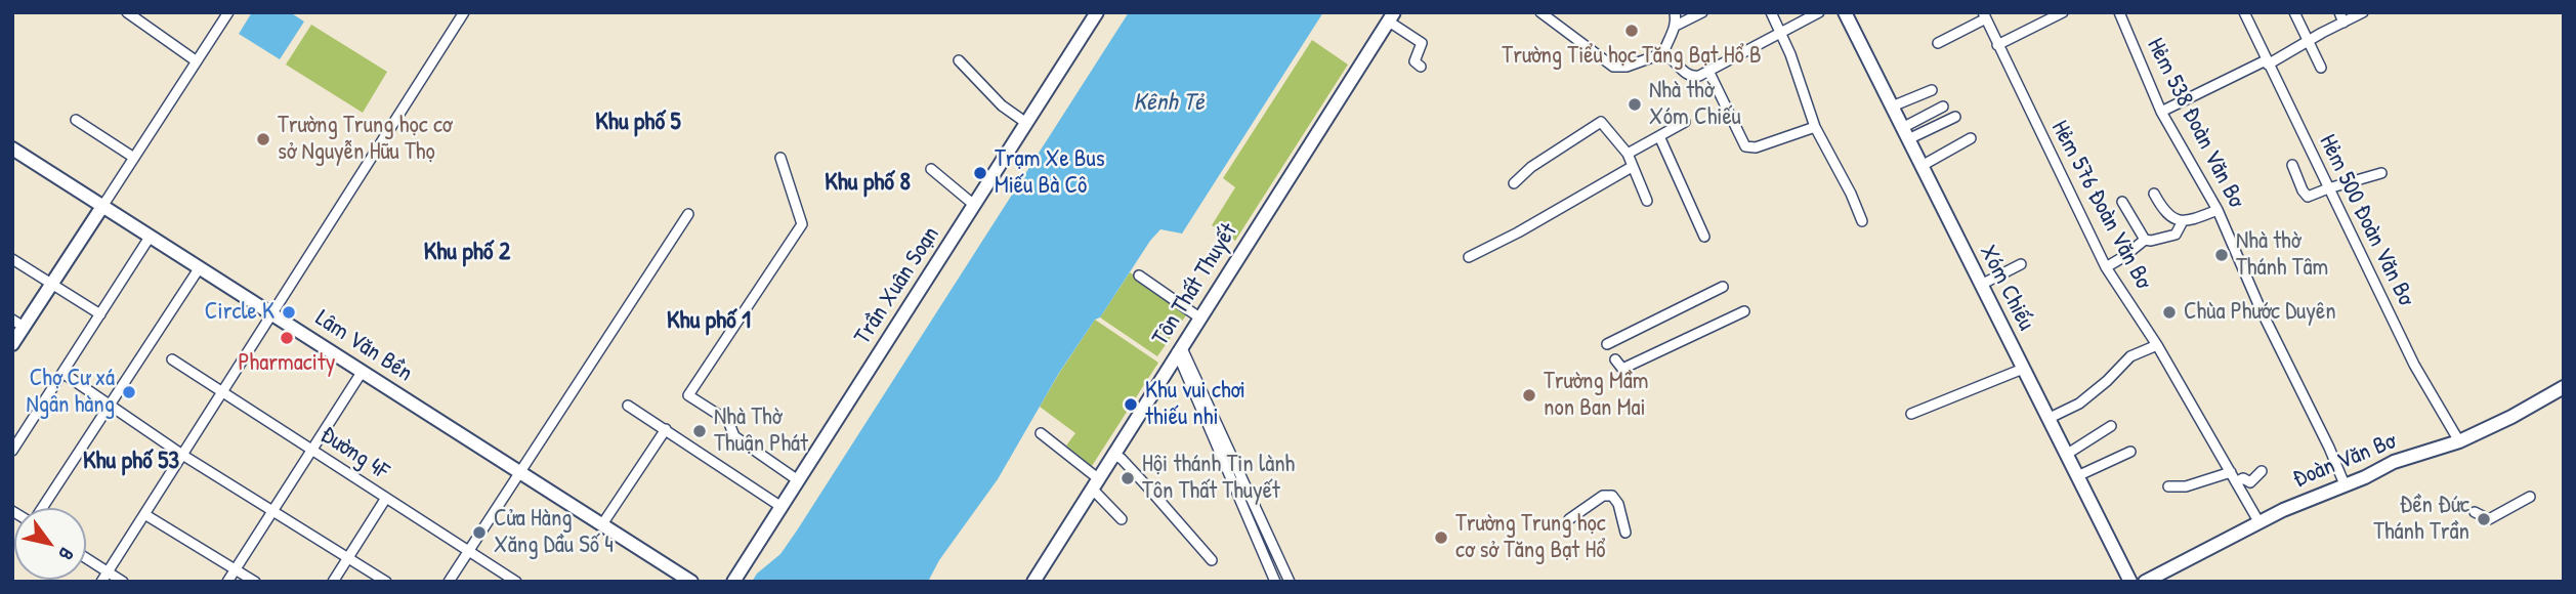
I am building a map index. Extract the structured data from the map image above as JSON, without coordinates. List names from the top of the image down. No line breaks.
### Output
{"streets":{"street":["Hẻm 538 Đoàn Văn Bơ","Hẻm 576 Đoàn Văn Bơ","Hẻm 500 Đoàn Văn Bơ","Tôn Thất Thuyết","Trần Xuân Soạn","Xóm Chiếu","Lâm Văn Bền","Đường 4F","Đoàn Văn Bơ"]},"crossings":[["Hẻm 538 Đoàn Văn Bơ","Đoàn Văn Bơ"],["Hẻm 576 Đoàn Văn Bơ","Đoàn Văn Bơ"],["Hẻm 500 Đoàn Văn Bơ","Đoàn Văn Bơ"]],"districts":["Khu phố 5","Khu phố 8","Khu phố 2","Khu phố 1","Khu phố 53"],"water":["Kênh Tẻ"],"places":["Trường Tiểu học Tăng Bạt Hổ B","Nhà thờ Xóm Chiếu","Trường Trung học cơ sở Nguyễn Hữu Thọ","Trạm Xe Bus Miếu Bà Cô","Nhà thờ Thánh Tâm","Circle K","Chùa Phước Duyên","Pharmacity","Chợ Cư xá Ngân hàng","Trường Mầm non Ban Mai","Khu vui chơi thiếu nhi","Nhà Thờ Thuận Phát","Hội thánh Tin lành Tôn Thất Thuyết","Đền Đức Thánh Trần","Cửa Hàng Xăng Dầu Số 4","Trường Trung học cơ sở Tăng Bạt Hổ"],"north":"bottom right"}
